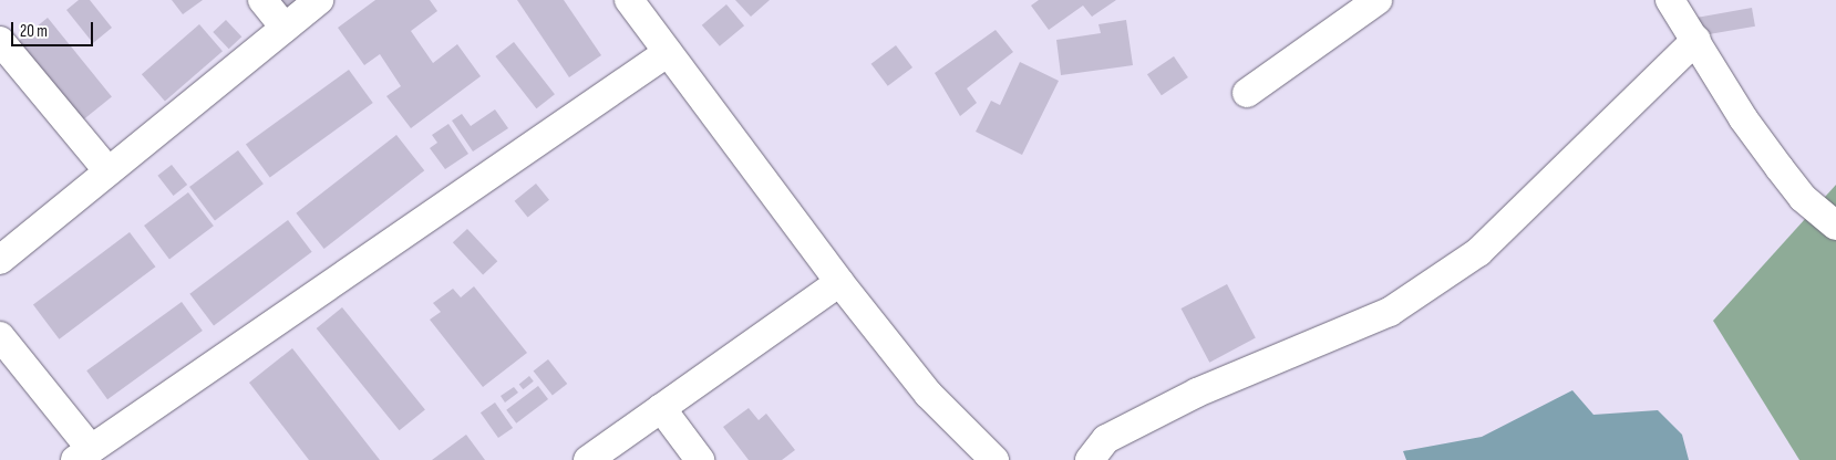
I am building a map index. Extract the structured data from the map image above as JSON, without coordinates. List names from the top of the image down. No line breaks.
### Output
{"scale_bar":"20 m"}
